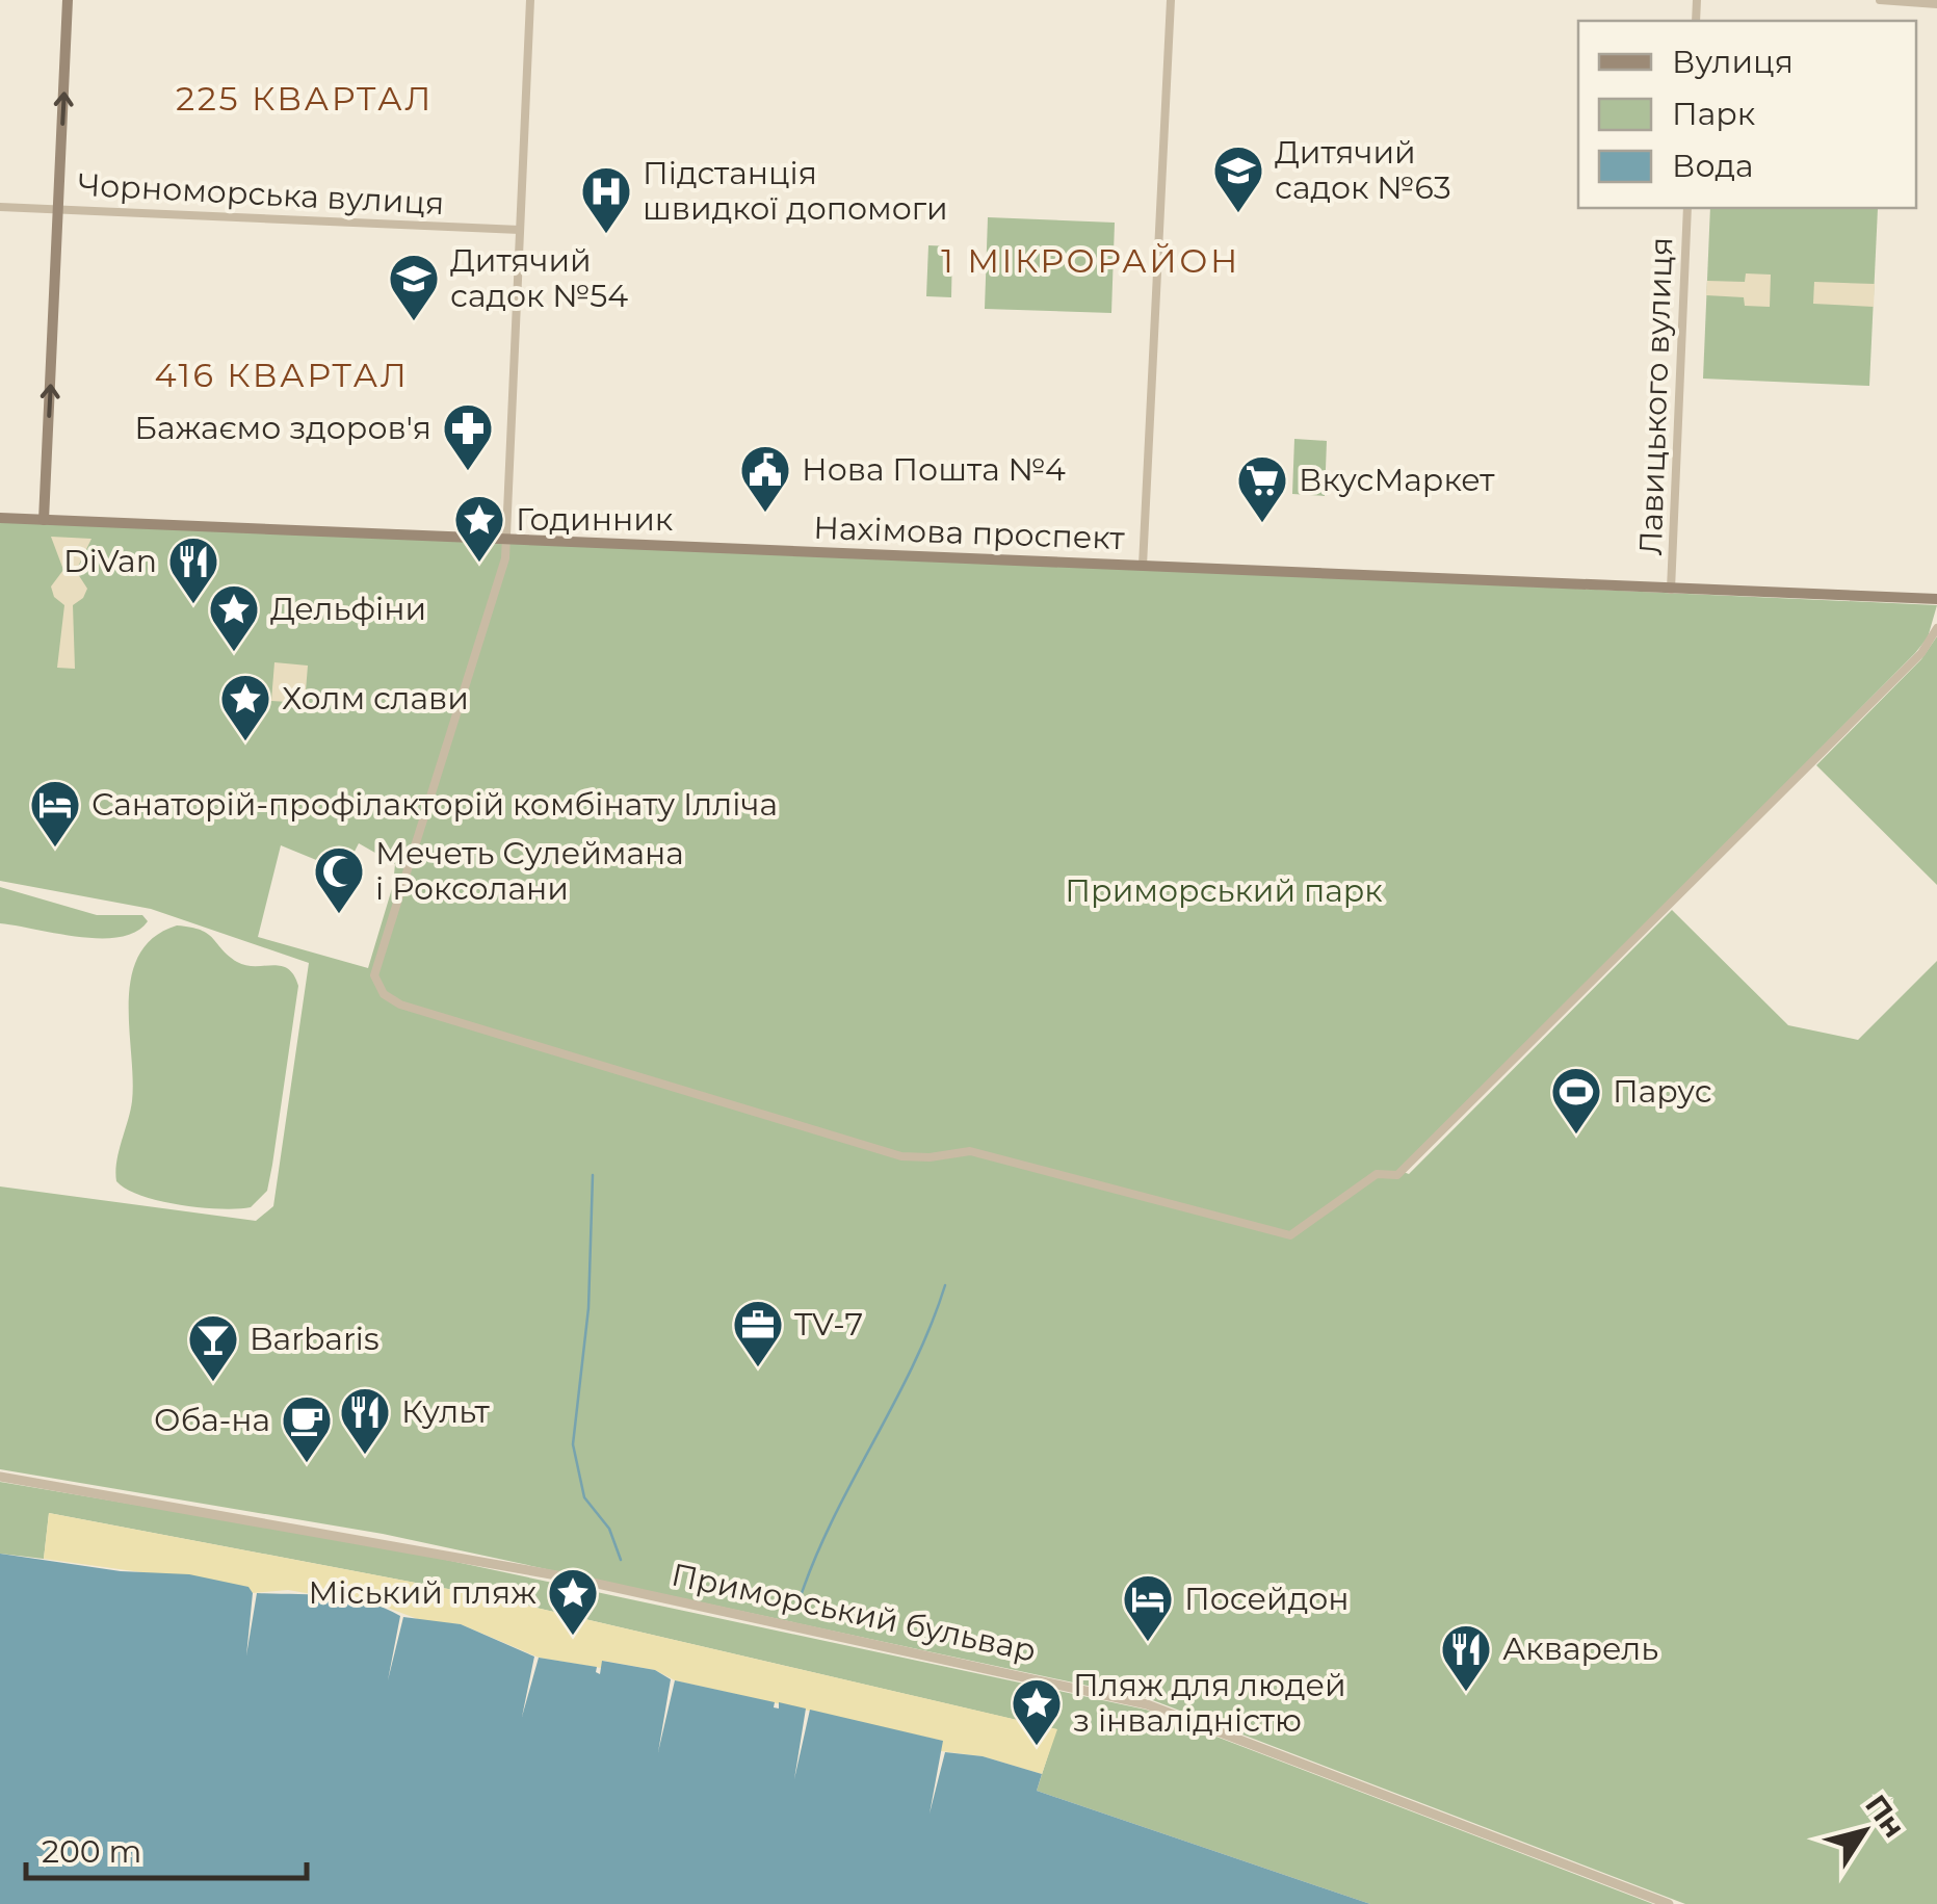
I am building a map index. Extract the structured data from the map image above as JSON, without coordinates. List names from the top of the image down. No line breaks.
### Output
{"streets":{"main road":["Нахімова проспект"],"street":["Чорноморська вулиця","Лавицького вулиця","Приморський бульвар"]},"crossings":[["Лавицького вулиця","Нахімова проспект"]],"districts":["225 КВАРТАЛ","1 МІКРОРАЙОН","416 КВАРТАЛ"],"parks":["Приморський парк"],"places":{"school or university":["Дитячий садок №63","Дитячий садок №54"],"hospital":["Підстанція швидкої допомоги"],"pharmacy":["Бажаємо здоров'я"],"public building":["Нова Пошта №4"],"supermarket":["ВкусМаркет"],"place":["Годинник","Дельфіни","Холм слави","Міський пляж","Пляж для людей з інвалідністю"],"restaurant":["DiVan","Культ","Акварель"],"hotel":["Санаторій-профілакторій комбінату Ілліча","Посейдон"],"mosque":["Мечеть Сулеймана і Роксолани"],"sports":["Парус"],"office":["TV-7"],"bar":["Barbaris"],"cafe":["Оба-на"]},"legend":["Вулиця","Парк","Вода"],"scale_bar":"200 m","north":"top right"}
